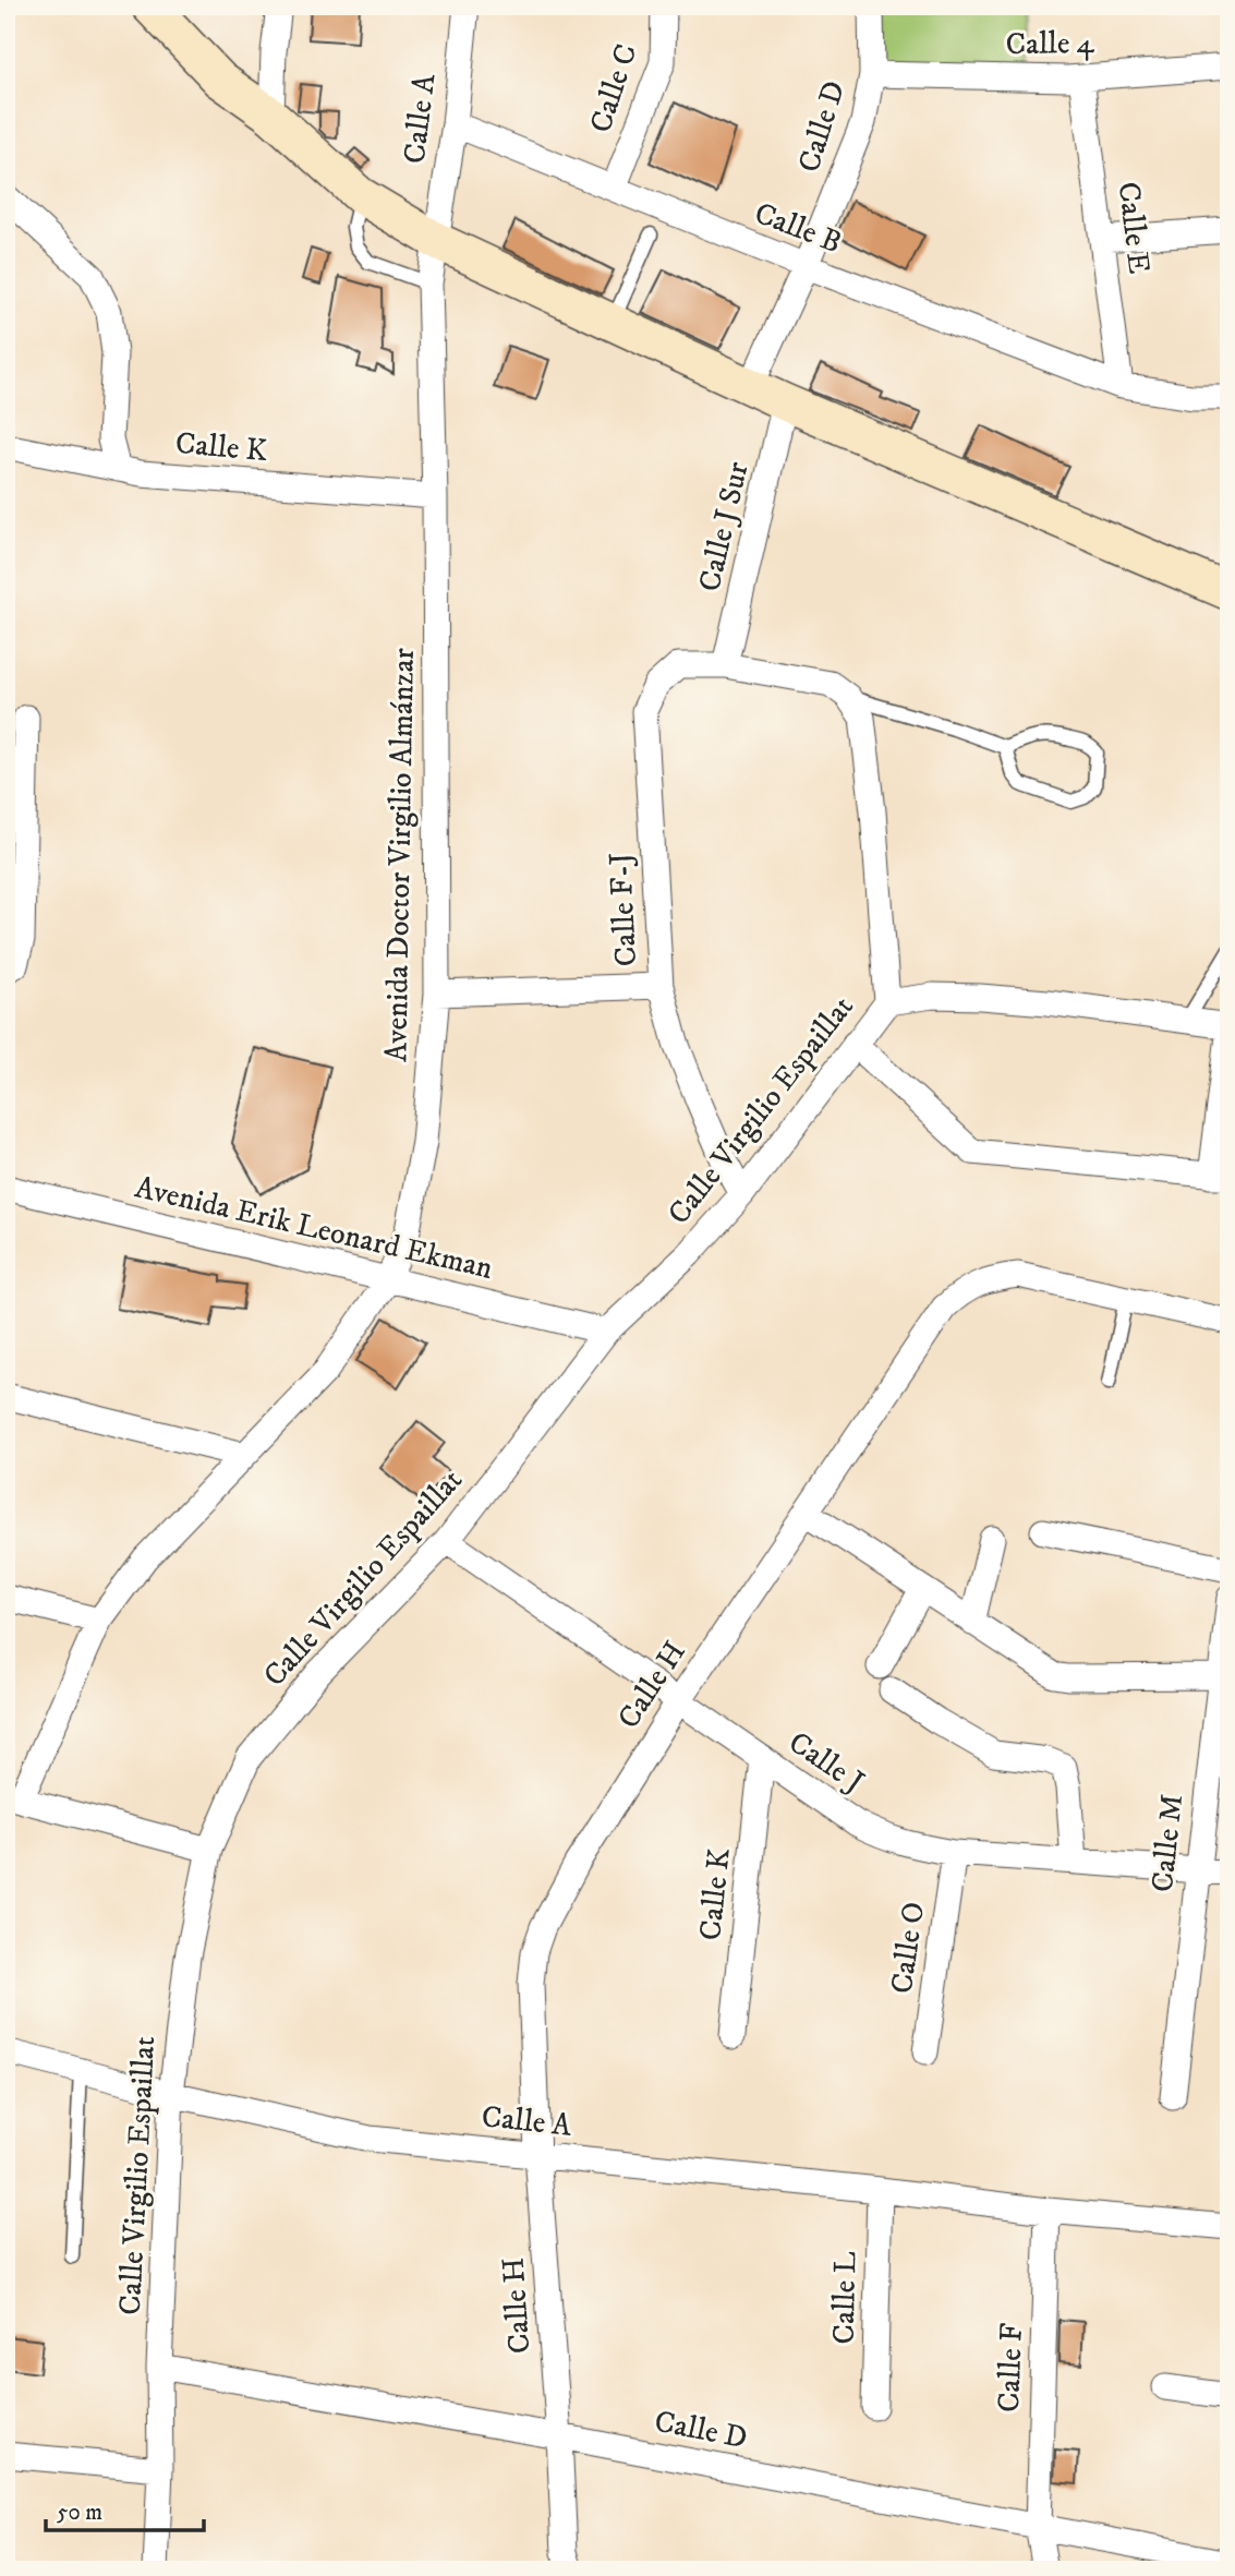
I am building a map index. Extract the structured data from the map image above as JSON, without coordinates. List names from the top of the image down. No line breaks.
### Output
{"streets":{"street":["Calle 4","Calle C","Calle A","Calle D","Calle B","Calle E","Calle K","Calle J Sur","Avenida Doctor Virgilio Almánzar","Calle F-J","Calle Virgilio Espaillat","Avenida Erik Leonard Ekman","Calle H","Calle J","Calle M","Calle O","Calle L","Calle F"]},"crossings":[["Calle 4","Calle D"],["Calle 4","Calle E"],["Calle C","Calle B"],["Calle A","Calle B"],["Calle A","Avenida Doctor Virgilio Almánzar"],["Calle A","Calle Virgilio Espaillat"],["Calle A","Calle H"],["Calle A","Calle L"],["Calle A","Calle F"],["Calle D","Calle B"],["Calle D","Calle Virgilio Espaillat"],["Calle D","Calle H"],["Calle D","Calle F"],["Calle B","Calle E"],["Calle K","Avenida Doctor Virgilio Almánzar"],["Calle K","Calle J"],["Calle J Sur","Calle F-J"],["Avenida Doctor Virgilio Almánzar","Avenida Erik Leonard Ekman"],["Calle F-J","Calle Virgilio Espaillat"],["Calle Virgilio Espaillat","Avenida Erik Leonard Ekman"],["Calle Virgilio Espaillat","Calle J"],["Calle H","Calle J"],["Calle J","Calle M"],["Calle J","Calle O"]],"scale_bar":"50 m"}
